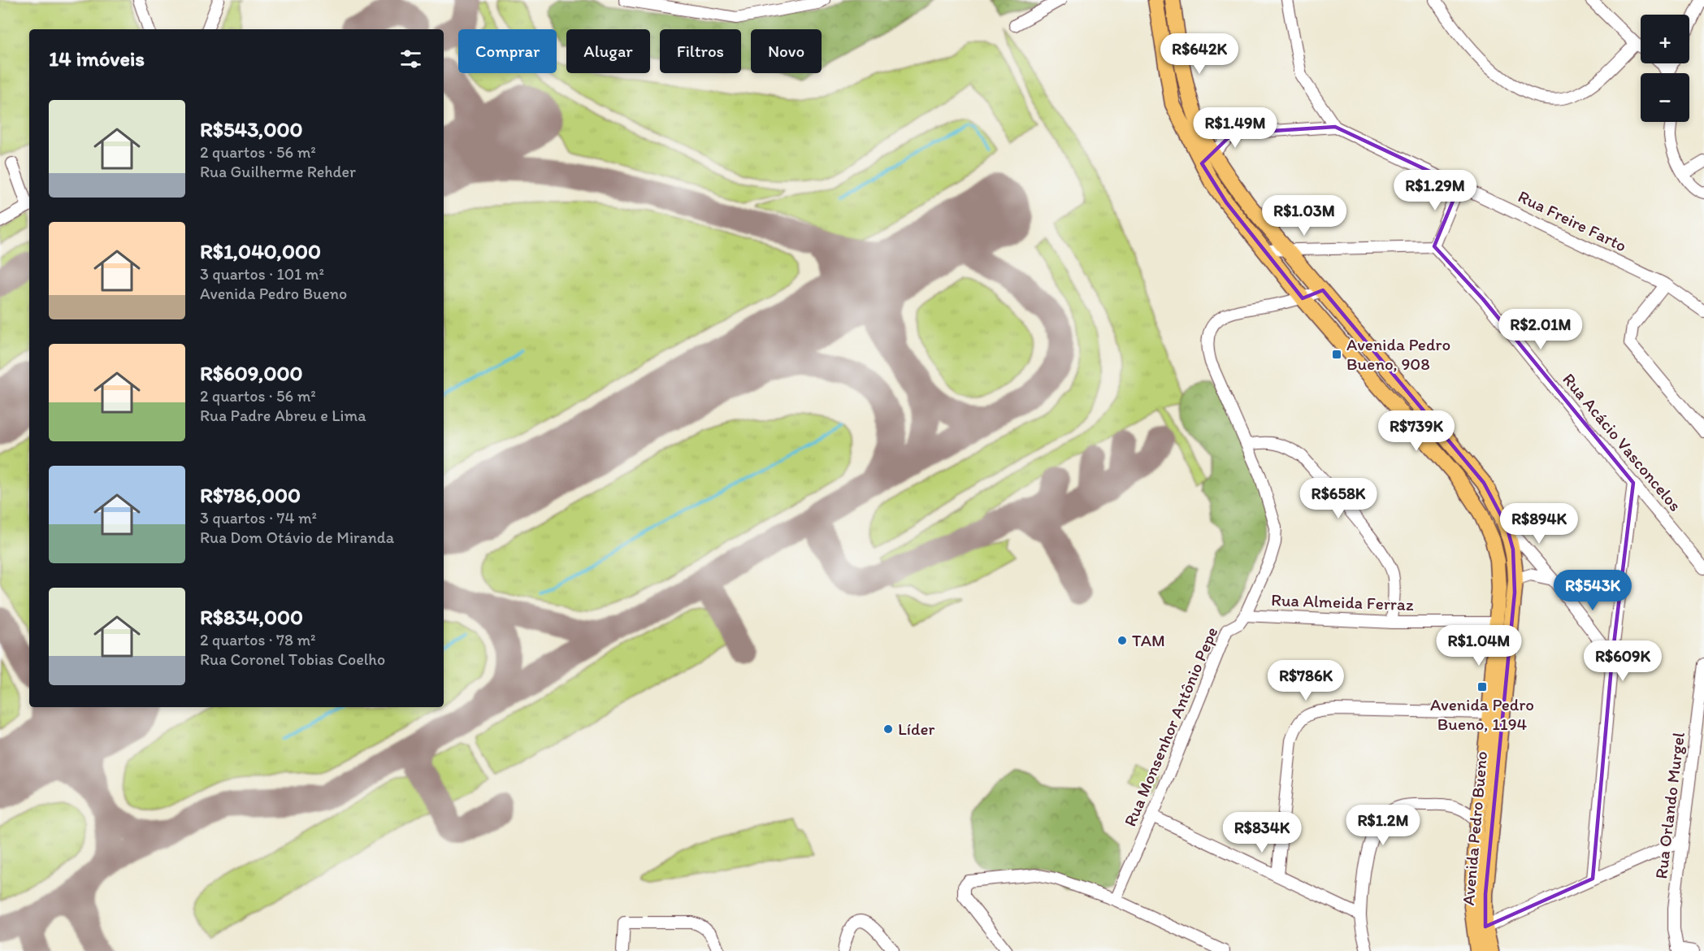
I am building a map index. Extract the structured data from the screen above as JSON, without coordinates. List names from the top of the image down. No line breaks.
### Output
{"streets":{"main road":["Avenida Pedro Bueno"],"street":["Rua Freire Farto","Rua Acácio Vasconcelos","Rua Almeida Ferraz","Rua Monsenhor Antônio Pepe","Rua Orlando Murgel"]},"crossings":[["Rua Almeida Ferraz","Rua Monsenhor Antônio Pepe"],["Rua Almeida Ferraz","Avenida Pedro Bueno"],["Rua Monsenhor Antônio Pepe","Avenida Pedro Bueno"]],"places":{"transit":["Avenida Pedro Bueno, 908","Avenida Pedro Bueno, 1194"],"other":["TAM","Líder"]},"page":{"map_buttons":["+","−"],"chip":["Comprar","Alugar","Filtros","Novo"],"heading":"14 imóveis","price":["R$642K","R$1.49M","R$1.29M","R$1.03M","R$2.01M","R$739K","R$658K","R$894K","R$543K","R$1.04M","R$609K","R$786K","R$1.2M","R$834K"],"list":[{"name":"R$543,000","note":"2 quartos · 56 m² · Rua Guilherme Rehder"},{"name":"R$1,040,000","note":"3 quartos · 101 m² · Avenida Pedro Bueno"},{"name":"R$609,000","note":"2 quartos · 56 m² · Rua Padre Abreu e Lima"},{"name":"R$786,000","note":"3 quartos · 74 m² · Rua Dom Otávio de Miranda"},{"name":"R$834,000","note":"2 quartos · 78 m² · Rua Coronel Tobias Coelho"}]}}
